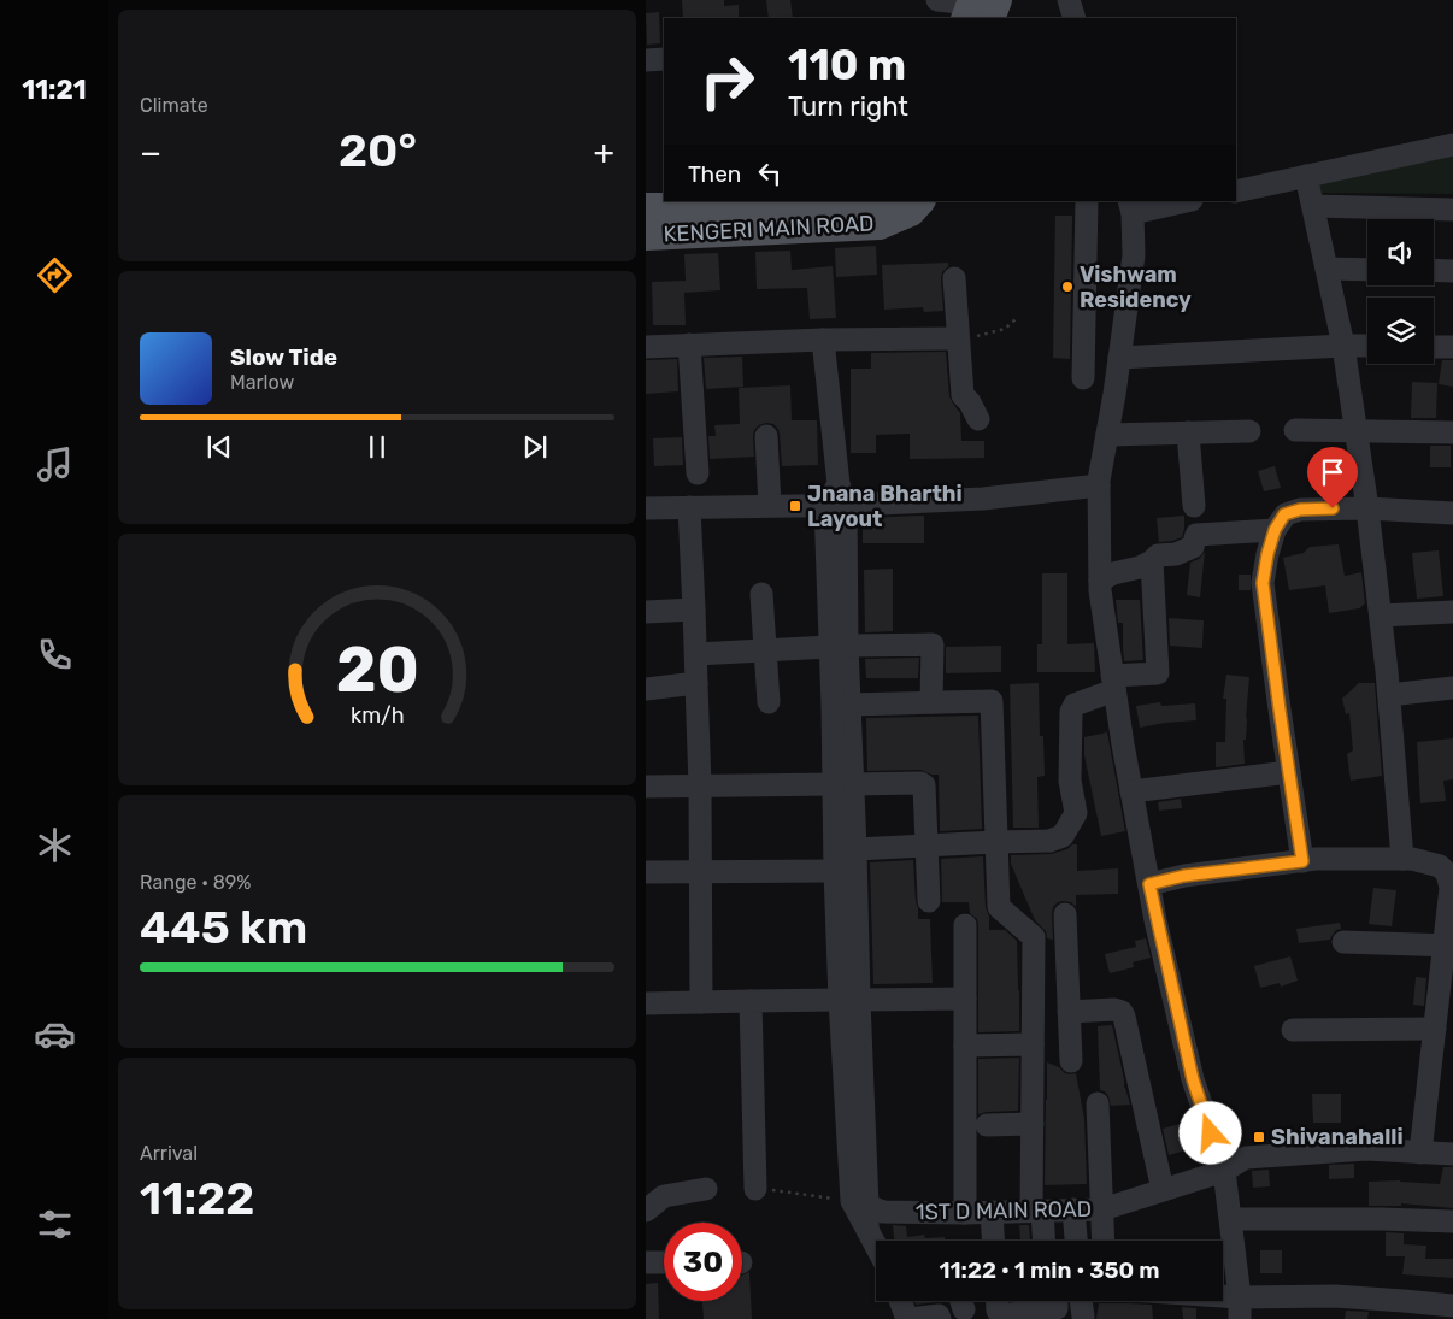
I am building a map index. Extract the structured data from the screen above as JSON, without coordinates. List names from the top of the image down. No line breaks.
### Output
{"streets":{"main road":["KENGERI MAIN ROAD"],"street":["1ST D MAIN ROAD"]},"places":{"other":["Vishwam Residency"],"transit":["Jnana Bharthi Layout","Shivanahalli"]},"page":{"tabs":"11:21","tile":["Climate",["Range · 89%","445 km"],["Arrival","11:22"]],"turn":["110 m","Turn right"],"heat":["−","20°","+"],"then":"Then","song":["Slow Tide","Marlow"],"limit":"30","trip":"11:22 · 1 min · 350 m","gauge":["20","km/h"]}}
